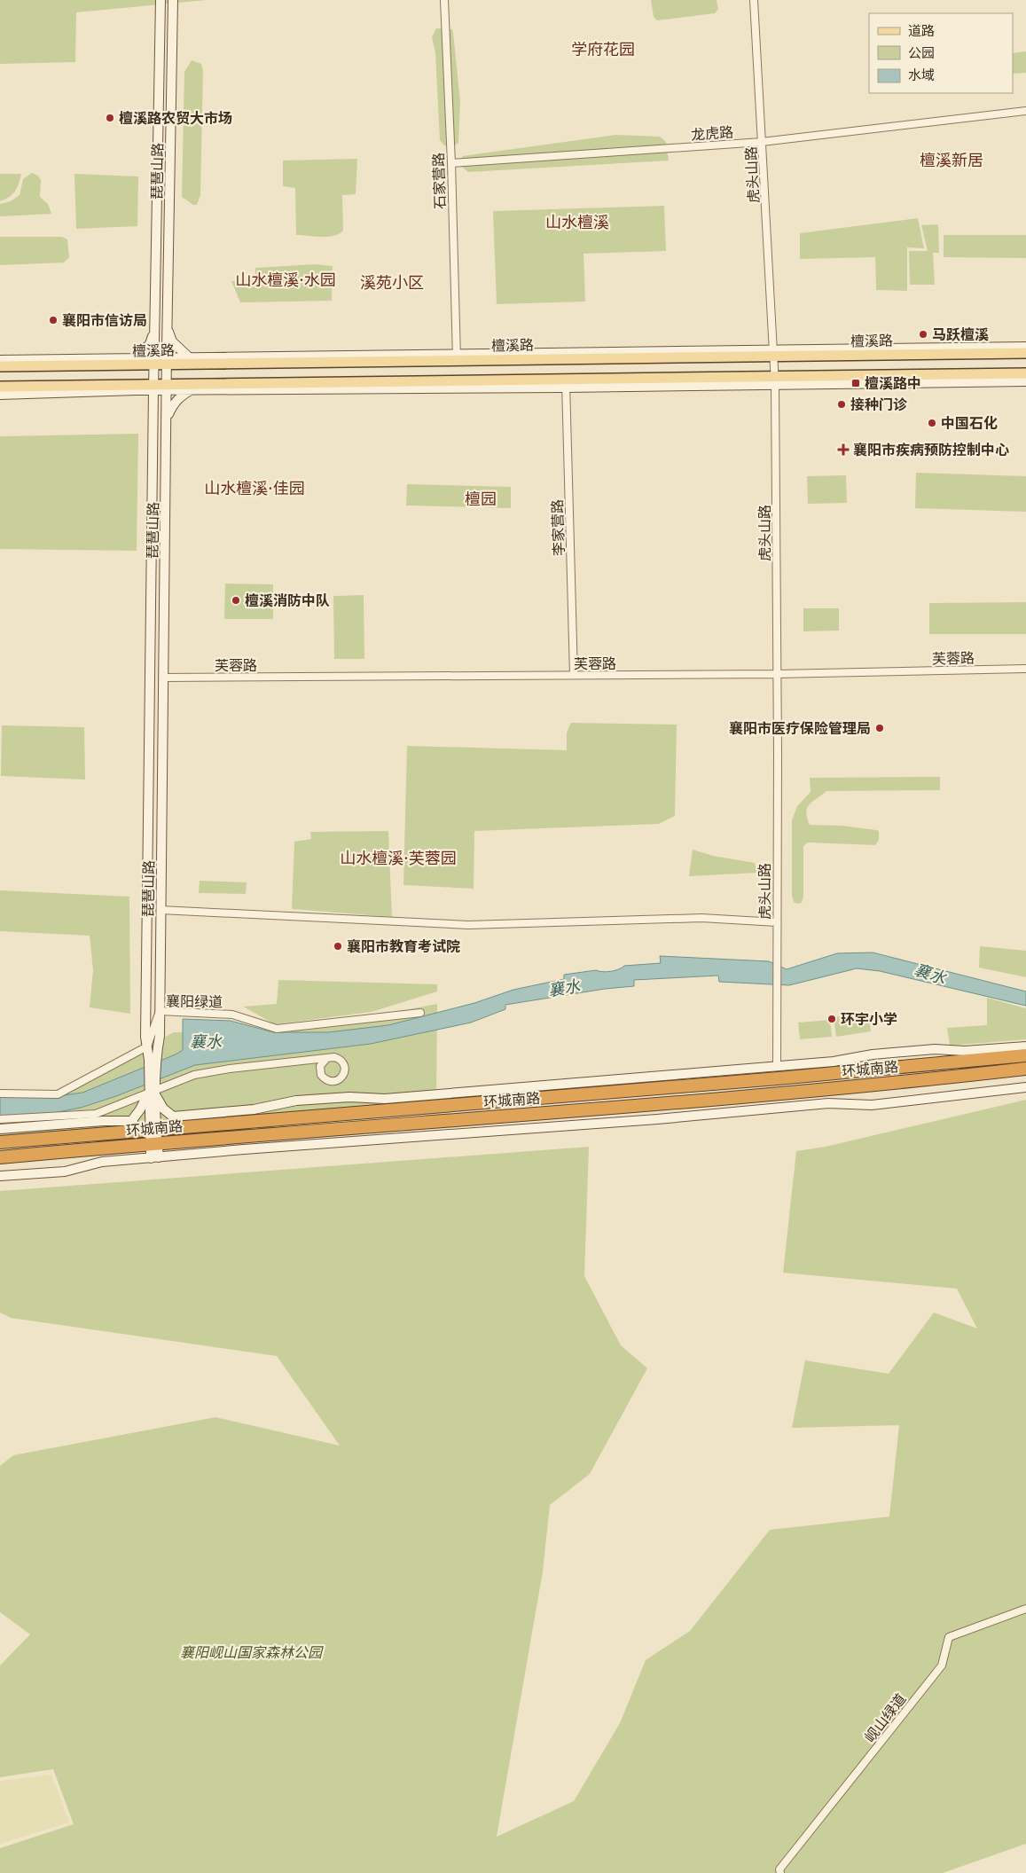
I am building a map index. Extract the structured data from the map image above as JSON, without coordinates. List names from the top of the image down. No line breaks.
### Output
{"streets":{"highway":["环城南路"],"main road":["檀溪路"],"street":["龙虎路","琵琶山路","虎头山路","石家营路","李家营路","芙蓉路","襄阳绿道","岘山绿道"]},"crossings":[["龙虎路","虎头山路"],["龙虎路","石家营路"],["琵琶山路","檀溪路"],["琵琶山路","芙蓉路"],["琵琶山路","襄阳绿道"],["虎头山路","檀溪路"],["虎头山路","芙蓉路"],["虎头山路","环城南路"],["石家营路","檀溪路"],["李家营路","芙蓉路"]],"districts":["学府花园","檀溪新居","山水檀溪","山水檀溪·水园","溪苑小区","山水檀溪·佳园","檀园","山水檀溪·芙蓉园"],"water":["襄水"],"parks":["襄阳岘山国家森林公园"],"places":{"other":["檀溪路农贸大市场","襄阳市信访局","马跃檀溪","接种门诊","中国石化","檀溪消防中队","襄阳市医疗保险管理局","襄阳市教育考试院","环宇小学"],"transit":["檀溪路中"],"health":["襄阳市疾病预防控制中心"]},"legend":["道路","公园","水域"]}
